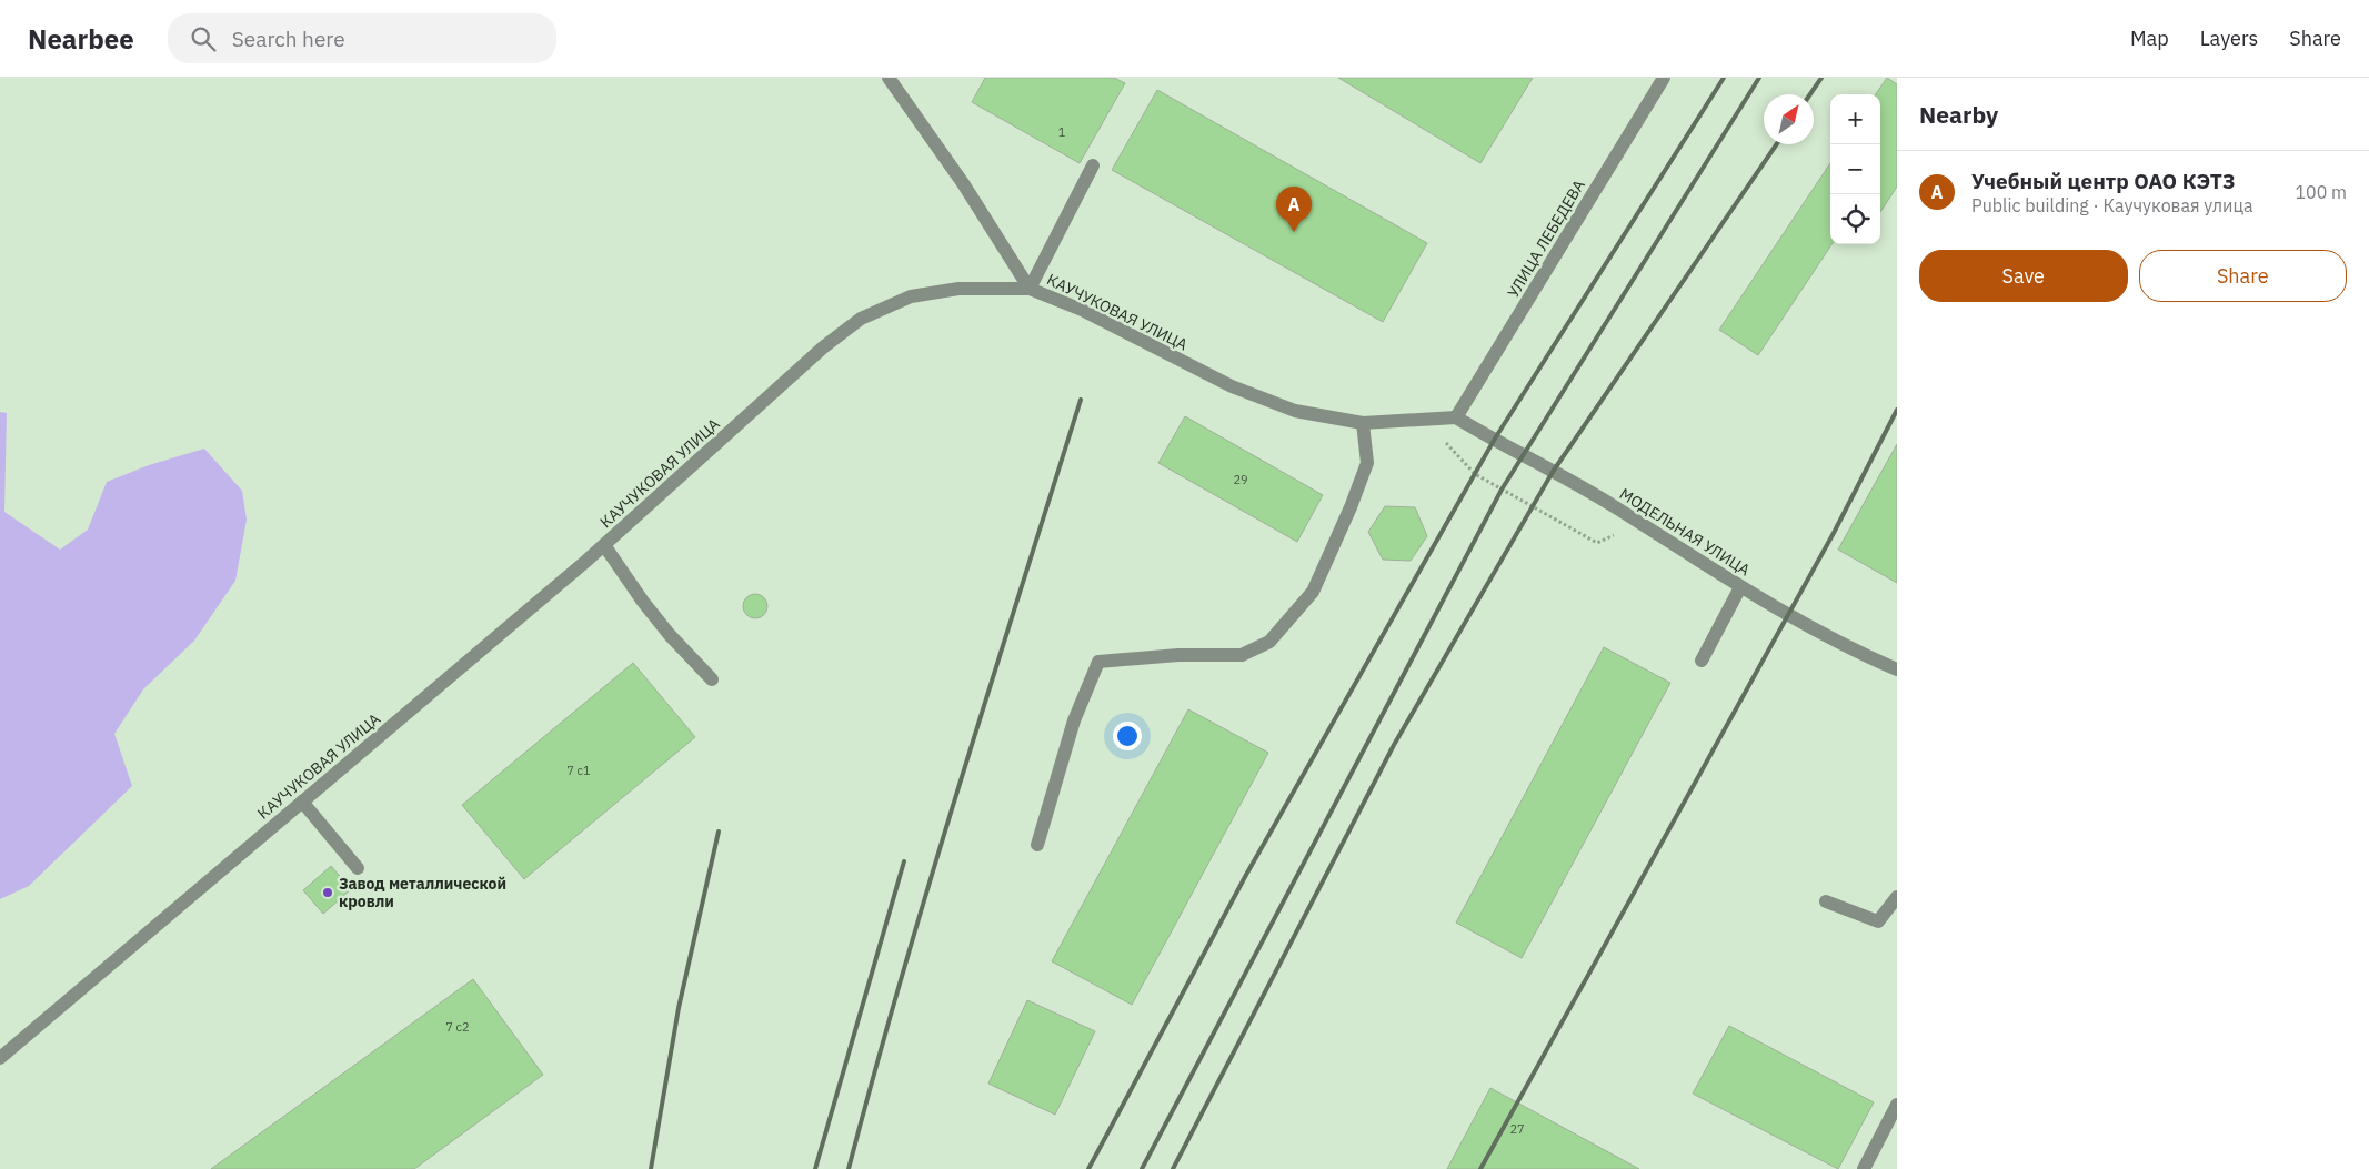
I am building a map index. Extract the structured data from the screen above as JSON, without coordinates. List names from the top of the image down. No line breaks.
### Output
{"streets":{"street":["УЛИЦА ЛЕБЕДЕВА","КАУЧУКОВАЯ УЛИЦА","МОДЕЛЬНАЯ УЛИЦА"]},"crossings":[["УЛИЦА ЛЕБЕДЕВА","КАУЧУКОВАЯ УЛИЦА"],["УЛИЦА ЛЕБЕДЕВА","МОДЕЛЬНАЯ УЛИЦА"],["КАУЧУКОВАЯ УЛИЦА","МОДЕЛЬНАЯ УЛИЦА"]],"places":["Завод металлической кровли"],"house_numbers":["1","29","7 с1","7 с2","27"],"north":"top right","page":{"header":"Nearbee","search":"Search here","nav":["Map","Layers","Share"],"heading":"Nearby","map_buttons":["+","−"],"list":[{"mark":"A","name":"Учебный центр ОАО КЭТЗ","note":"Public building · Каучуковая улица","value":"100 m"}],"pins":"A","buttons":["Save","Share"]}}
